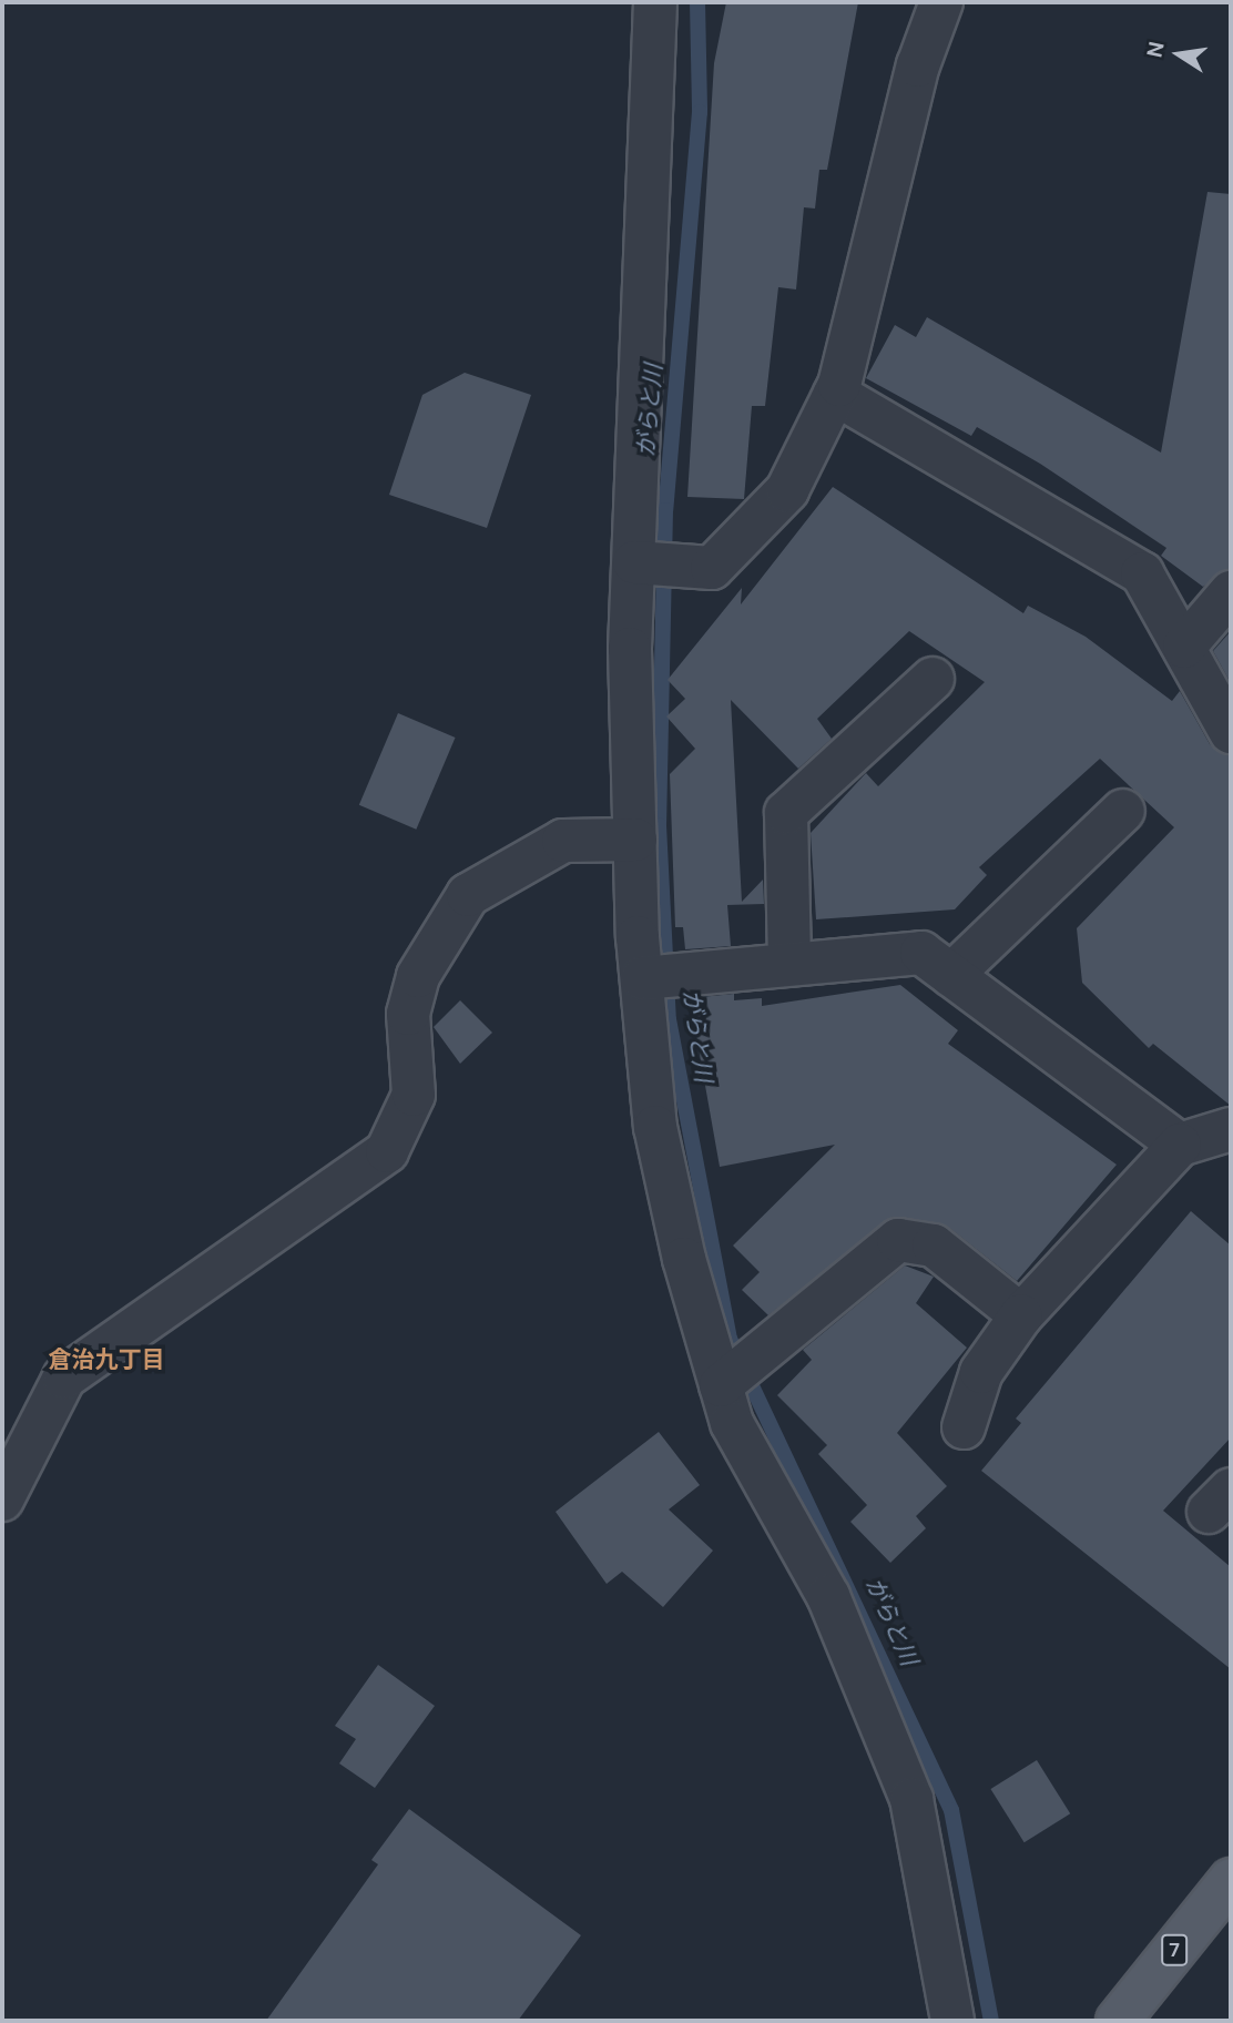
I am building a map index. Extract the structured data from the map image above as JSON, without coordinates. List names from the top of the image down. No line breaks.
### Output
{"streets":{"main road":["7"]},"districts":["倉治九丁目"],"water":["がらと川"],"north":"left"}
